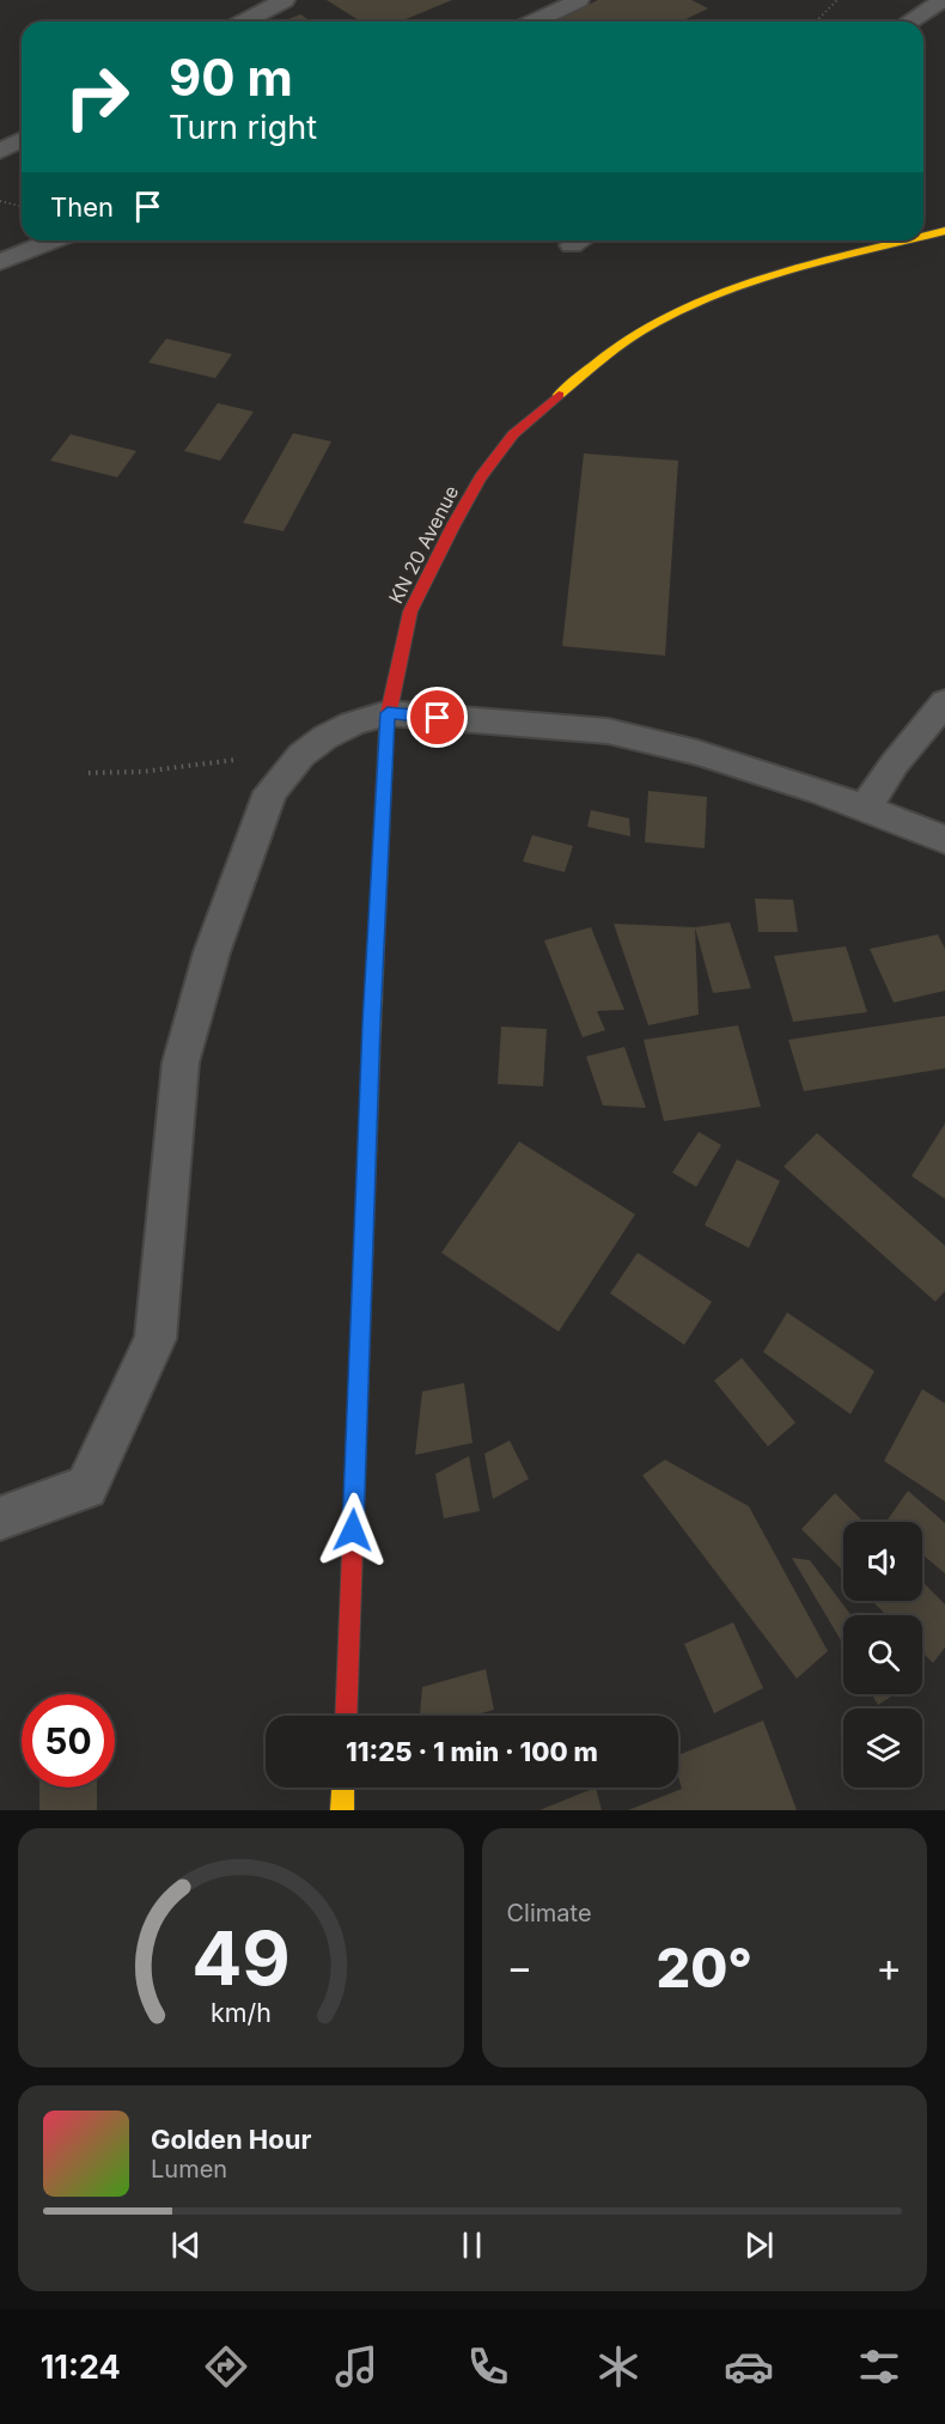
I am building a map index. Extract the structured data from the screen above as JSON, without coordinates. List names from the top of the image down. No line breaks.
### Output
{"streets":{"main road":["KN 20 Avenue"]},"page":{"turn":["90 m","Turn right"],"then":"Then","limit":"50","trip":"11:25 · 1 min · 100 m","tile":"Climate","heat":["−","20°","+"],"song":["Golden Hour","Lumen"],"tabs":"11:24","gauge":["49","km/h"]}}
